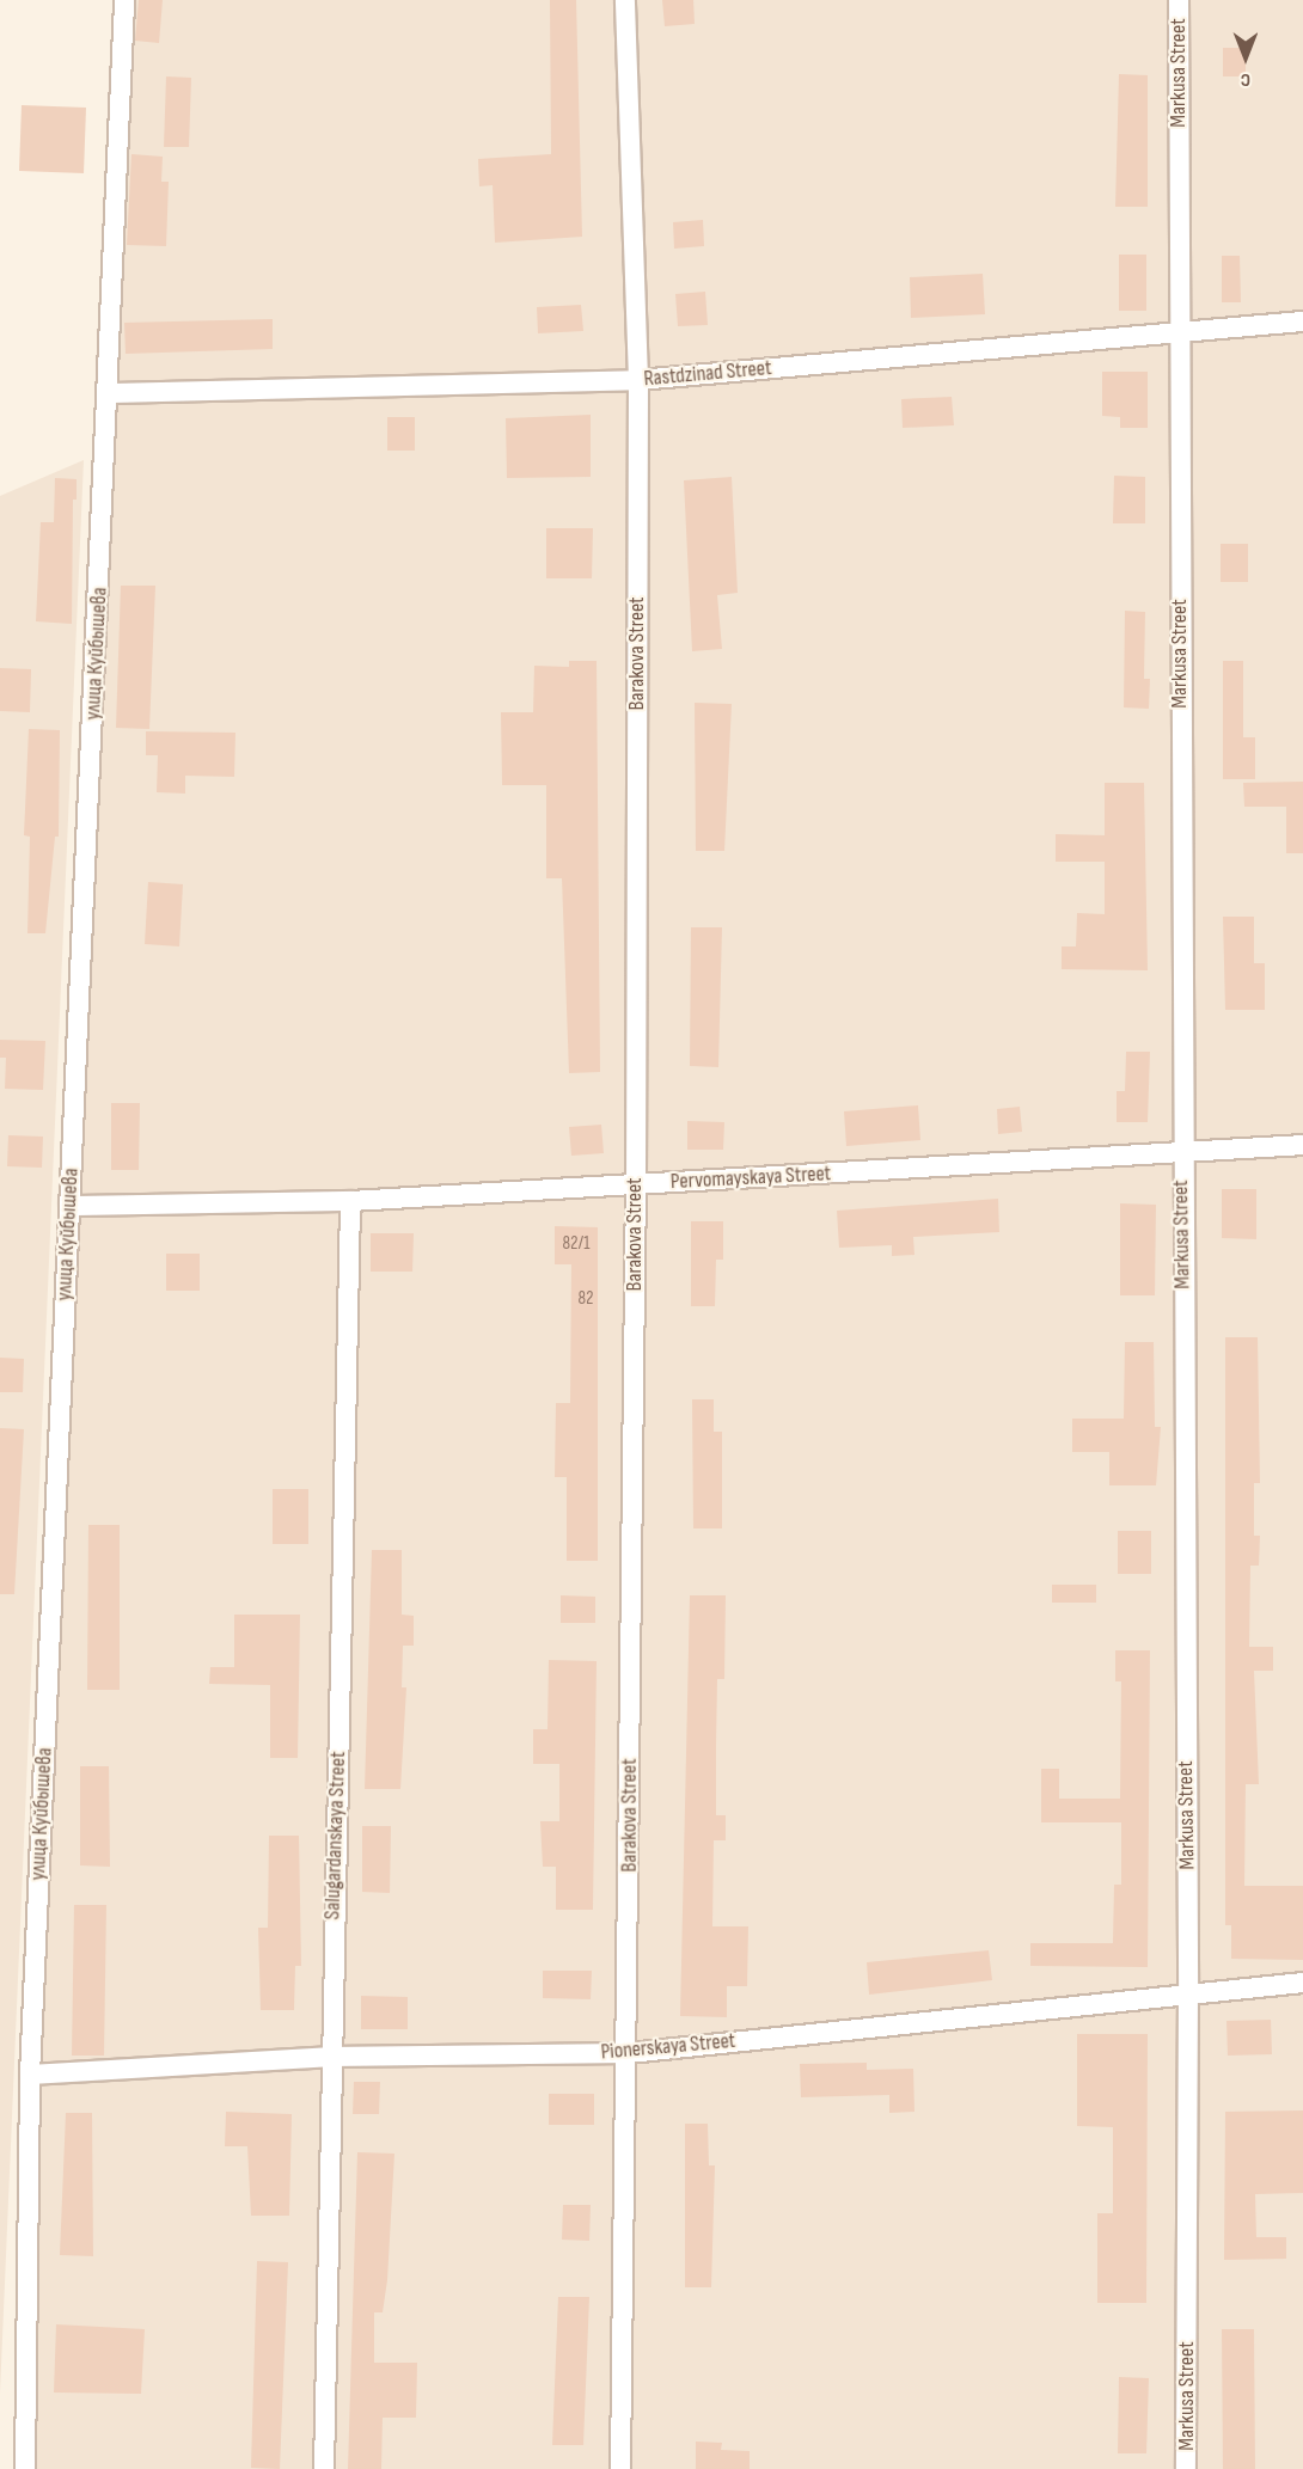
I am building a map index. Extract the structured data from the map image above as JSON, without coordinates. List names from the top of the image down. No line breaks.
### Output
{"streets":{"street":["Markusa Street","Rastdzinad Street","улица Куйбышева","Barakova Street","Pervomayskaya Street","Salugardanskaya Street","Pionerskaya Street"]},"crossings":[["Markusa Street","Rastdzinad Street"],["Markusa Street","Pervomayskaya Street"],["Markusa Street","Pionerskaya Street"],["Rastdzinad Street","улица Куйбышева"],["Rastdzinad Street","Barakova Street"],["улица Куйбышева","Pervomayskaya Street"],["улица Куйбышева","Pionerskaya Street"],["Barakova Street","Pervomayskaya Street"],["Barakova Street","Pionerskaya Street"],["Pervomayskaya Street","Salugardanskaya Street"],["Salugardanskaya Street","Pionerskaya Street"]],"house_numbers":["82/1","82"],"north":"bottom"}
